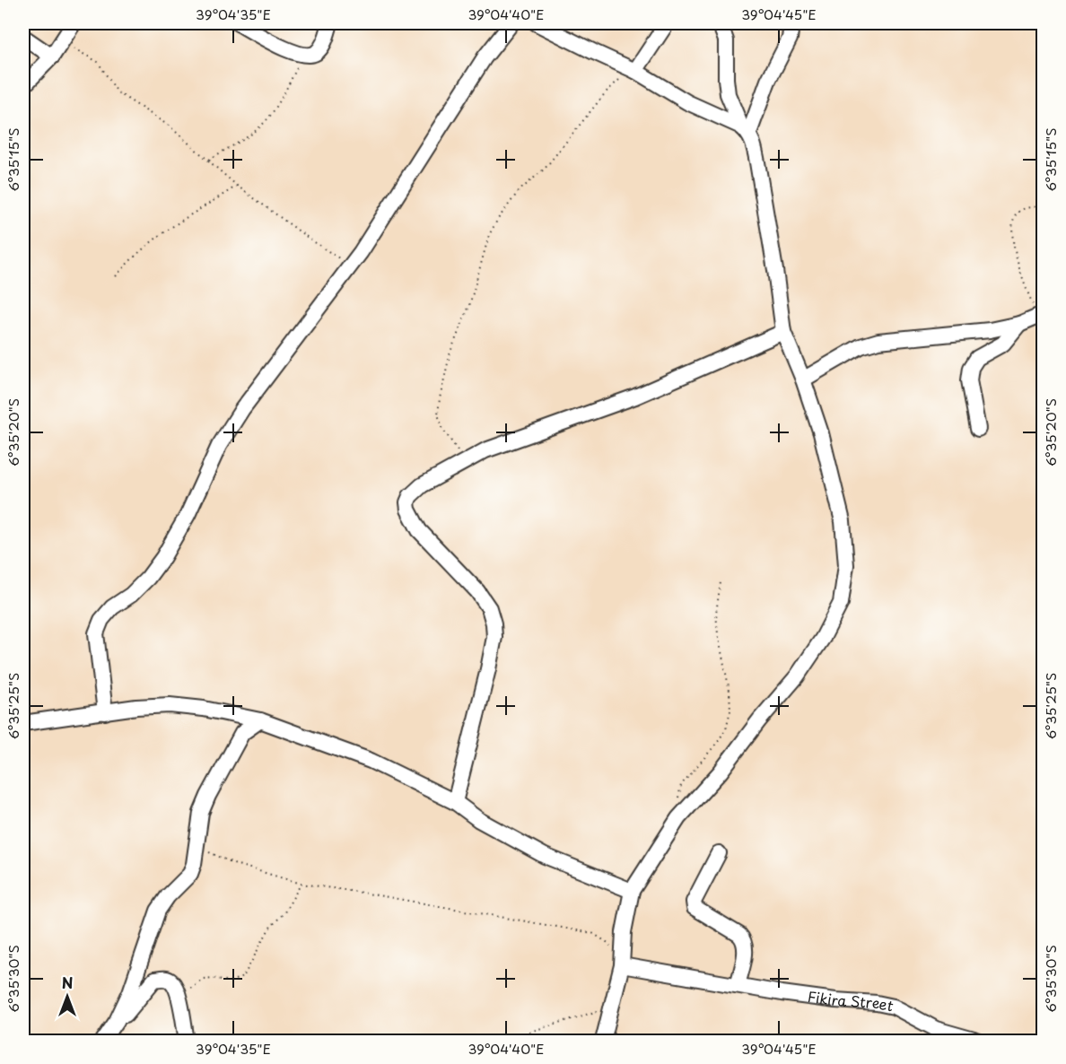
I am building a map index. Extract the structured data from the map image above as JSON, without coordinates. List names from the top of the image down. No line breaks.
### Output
{"streets":{"street":["Fikira Street"]},"north":"top","coordinates":["39°04'35\"E","39°04'40\"E","39°04'45\"E","6°35'15\"S","6°35'20\"S","6°35'25\"S","6°35'30\"S"]}
